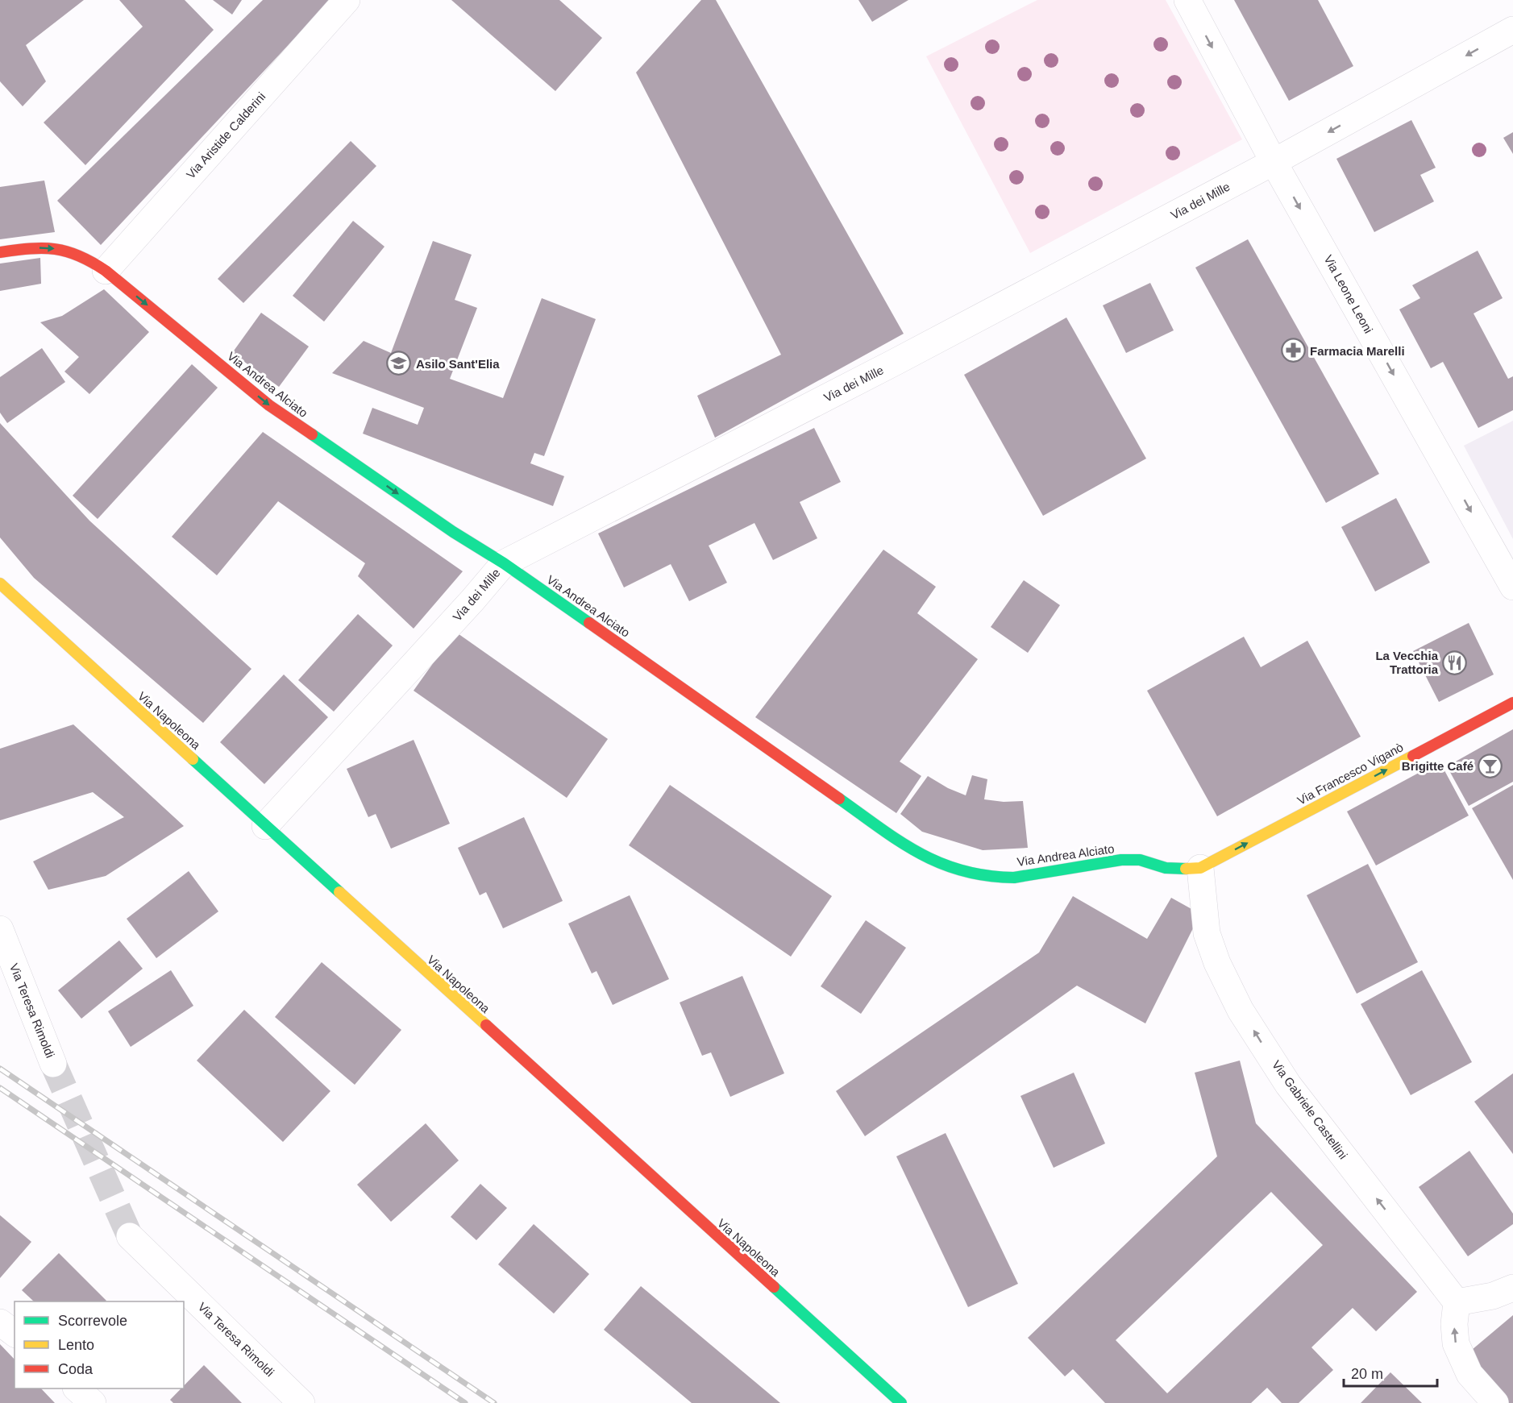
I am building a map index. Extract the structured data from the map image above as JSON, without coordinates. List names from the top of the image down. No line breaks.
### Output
{"streets":{"street":["Via Aristide Calderini","Via dei Mille","Via Leone Leoni","Via Andrea Alciato","Via Napoleona","Via Francesco Viganò","Via Teresa Rimoldi","Via Gabriele Castellini"]},"crossings":[["Via Aristide Calderini","Via Andrea Alciato"],["Via dei Mille","Via Leone Leoni"],["Via dei Mille","Via Andrea Alciato"],["Via dei Mille","Via Napoleona"],["Via Andrea Alciato","Via Francesco Viganò"],["Via Andrea Alciato","Via Gabriele Castellini"],["Via Francesco Viganò","Via Gabriele Castellini"]],"one_way":["Via Leone Leoni","Via Andrea Alciato","Via Francesco Viganò","Via Gabriele Castellini"],"places":{"pharmacy":["Farmacia Marelli"],"school or university":["Asilo Sant'Elia"],"restaurant":["La Vecchia Trattoria"],"bar":["Brigitte Café"]},"legend":["Scorrevole","Lento","Coda"],"scale_bar":"20 m"}
